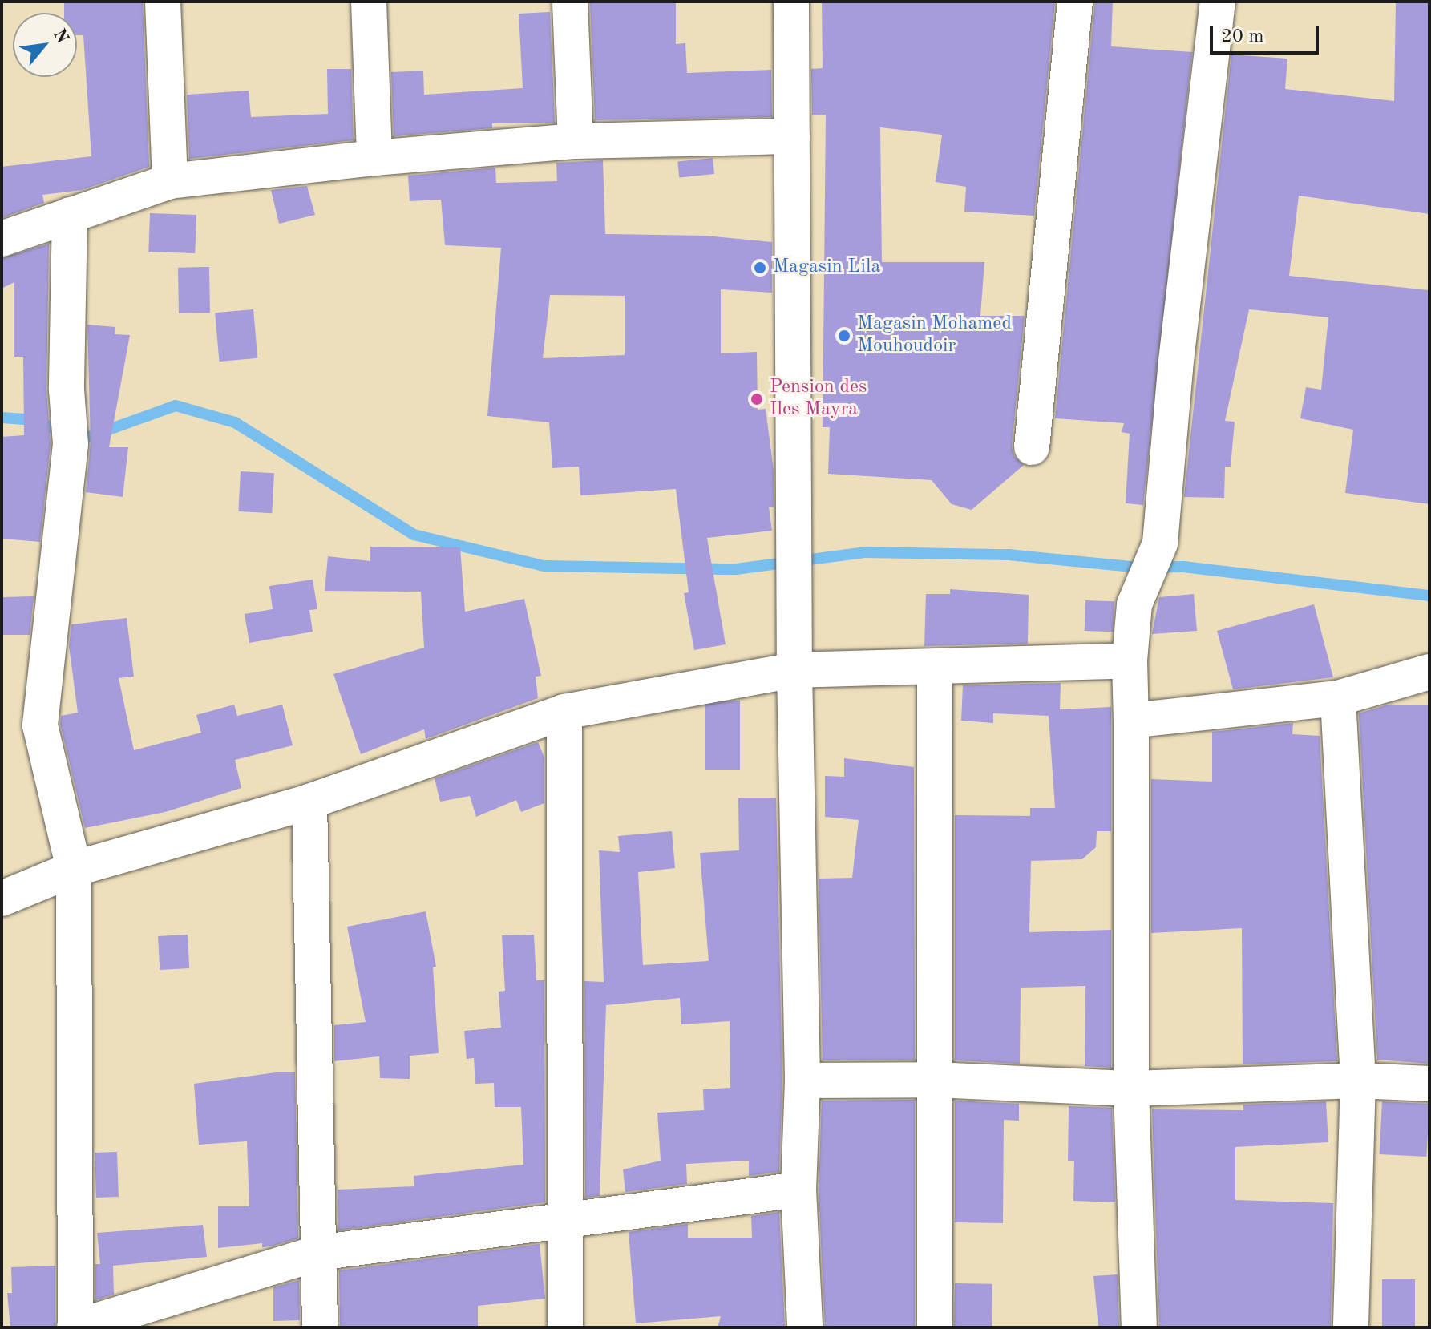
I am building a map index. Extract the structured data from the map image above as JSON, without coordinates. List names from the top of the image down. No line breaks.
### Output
{"places":["Magasin Lila","Magasin Mohamed Mouhoudoir","Pension des Iles Mayra"],"scale_bar":"20 m","north":"top right"}
